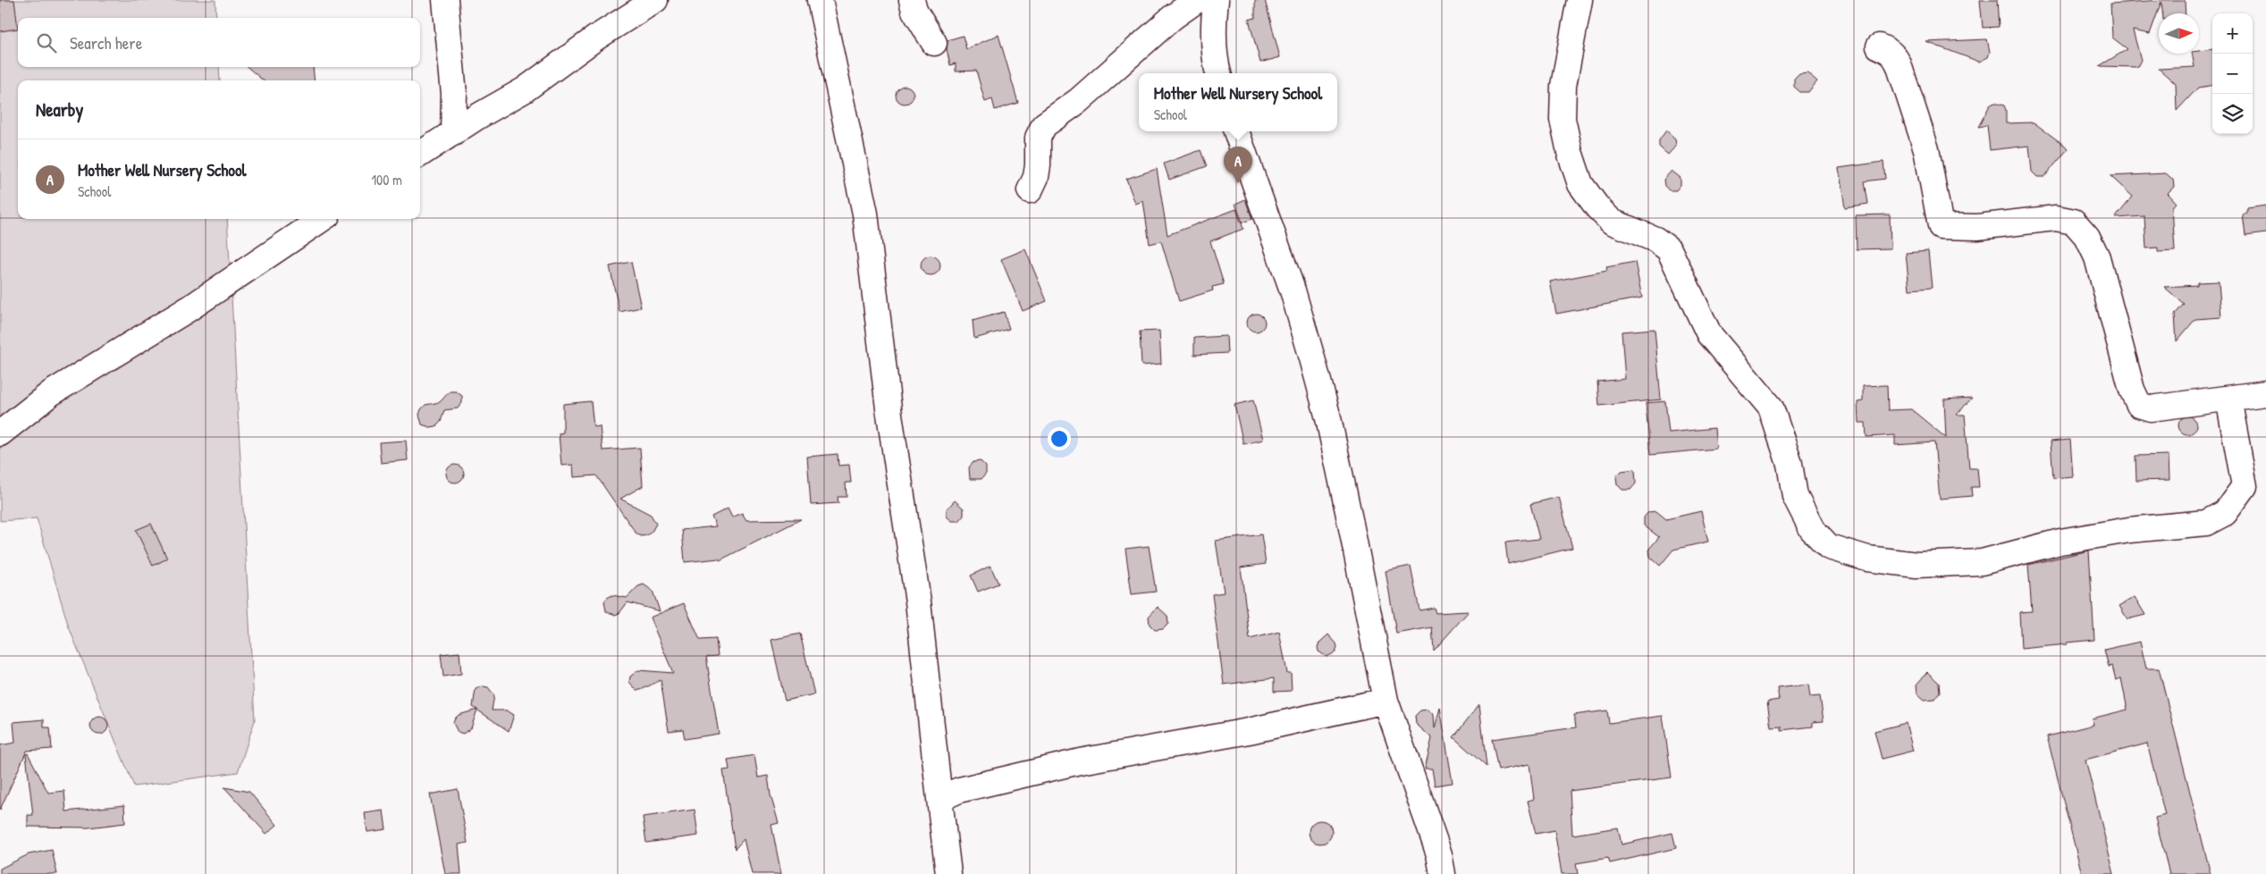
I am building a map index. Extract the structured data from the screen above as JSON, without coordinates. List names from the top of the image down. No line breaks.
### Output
{"north":"right","page":{"map_buttons":["+","−"],"search":"Search here","popup":["Mother Well Nursery School","School"],"heading":"Nearby","list":[{"mark":"A","name":"Mother Well Nursery School","note":"School","value":"100 m"}],"pins":"A"}}
